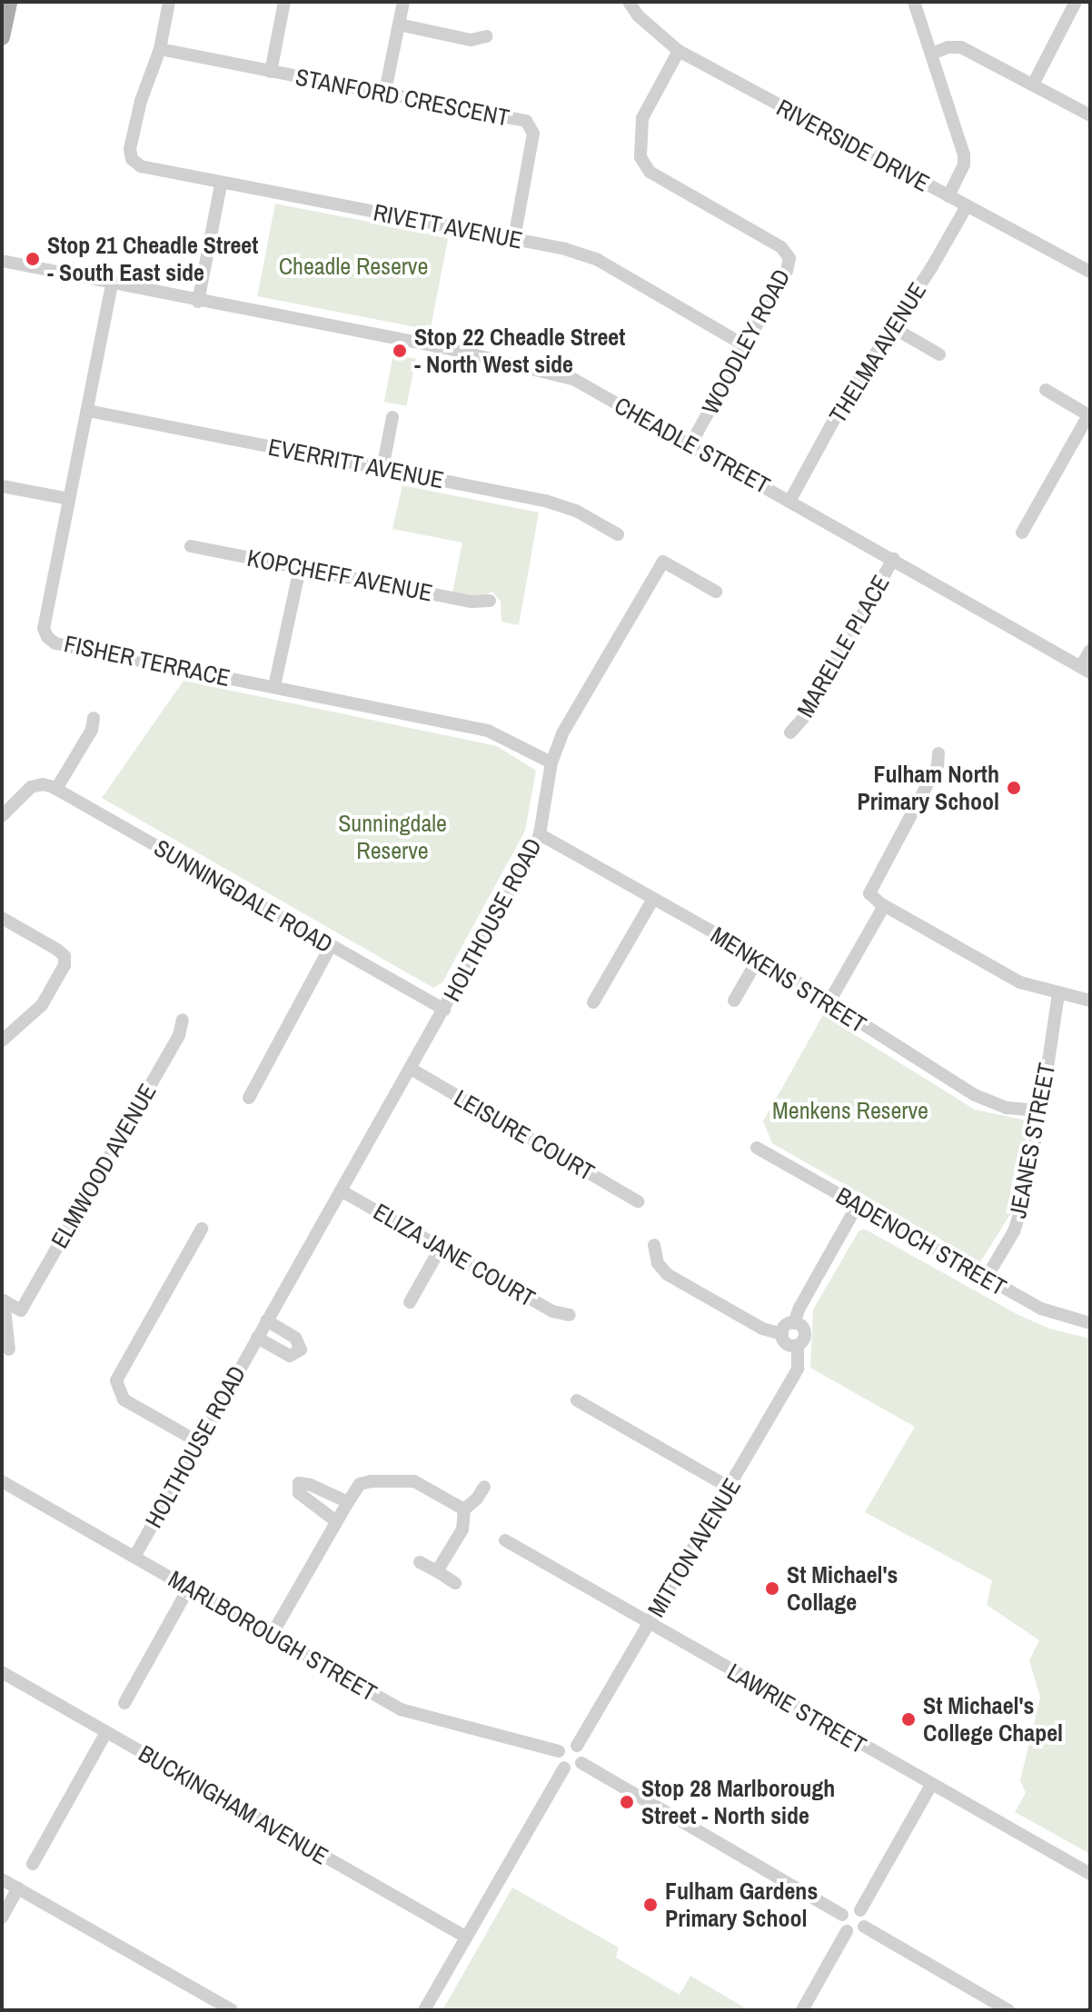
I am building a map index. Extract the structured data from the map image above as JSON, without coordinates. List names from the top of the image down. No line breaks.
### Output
{"streets":{"street":["STANFORD CRESCENT","RIVERSIDE DRIVE","RIVETT AVENUE","WOODLEY ROAD","THELMA AVENUE","CHEADLE STREET","EVERRITT AVENUE","KOPCHEFF AVENUE","MARELLE PLACE","FISHER TERRACE","SUNNINGDALE ROAD","HOLTHOUSE ROAD","MENKENS STREET","LEISURE COURT","JEANES STREET","ELMWOOD AVENUE","BADENOCH STREET","ELIZA JANE COURT","MITTON AVENUE","MARLBOROUGH STREET","LAWRIE STREET","BUCKINGHAM AVENUE"]},"crossings":[["STANFORD CRESCENT","RIVETT AVENUE"],["RIVERSIDE DRIVE","WOODLEY ROAD"],["RIVERSIDE DRIVE","THELMA AVENUE"],["RIVETT AVENUE","WOODLEY ROAD"],["WOODLEY ROAD","CHEADLE STREET"],["THELMA AVENUE","CHEADLE STREET"],["CHEADLE STREET","MARELLE PLACE"],["CHEADLE STREET","FISHER TERRACE"],["EVERRITT AVENUE","FISHER TERRACE"],["FISHER TERRACE","HOLTHOUSE ROAD"],["SUNNINGDALE ROAD","HOLTHOUSE ROAD"],["HOLTHOUSE ROAD","MENKENS STREET"],["HOLTHOUSE ROAD","LEISURE COURT"],["HOLTHOUSE ROAD","ELIZA JANE COURT"],["HOLTHOUSE ROAD","MARLBOROUGH STREET"],["MENKENS STREET","JEANES STREET"],["JEANES STREET","BADENOCH STREET"],["MITTON AVENUE","MARLBOROUGH STREET"],["MITTON AVENUE","LAWRIE STREET"]],"parks":["Cheadle Reserve","Sunningdale Reserve","Menkens Reserve"],"places":["Stop 21 Cheadle Street - South East side","Stop 22 Cheadle Street - North West side","Fulham North Primary School","St Michael's Collage","St Michael's College Chapel","Stop 28 Marlborough Street - North side","Fulham Gardens Primary School"]}
